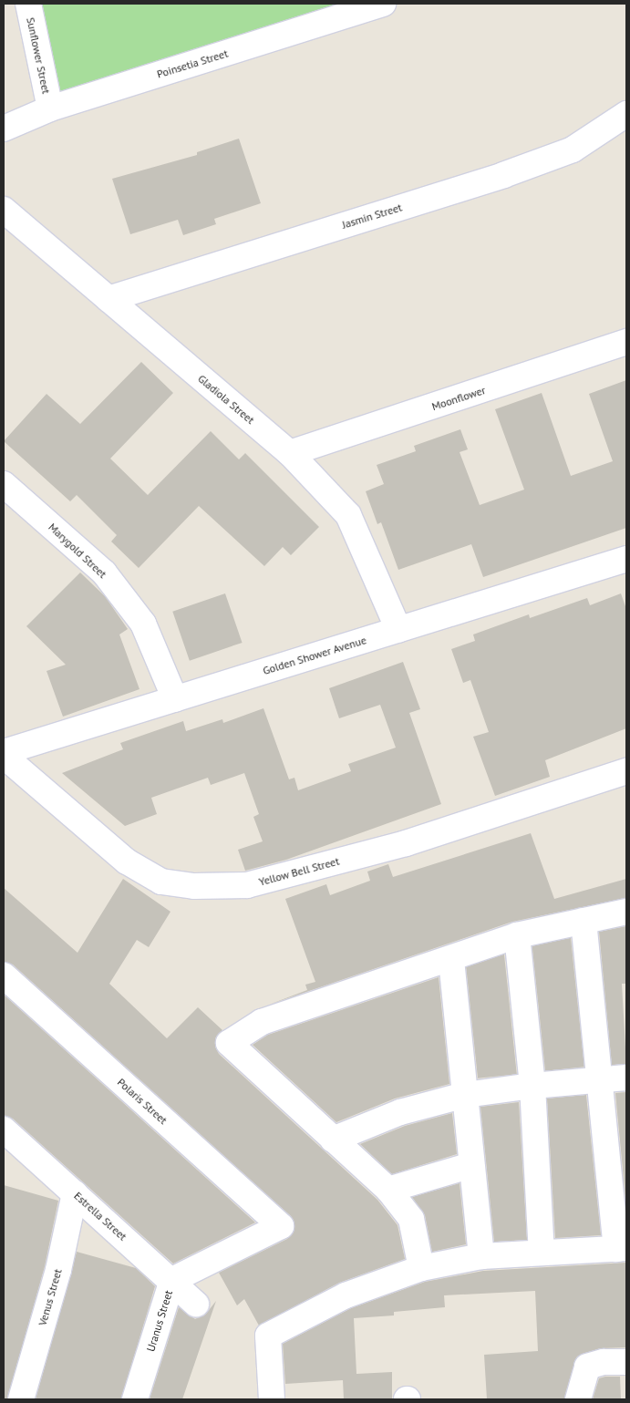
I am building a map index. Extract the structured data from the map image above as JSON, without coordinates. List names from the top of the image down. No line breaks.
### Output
{"streets":{"street":["Sunflower Street","Poinsetia Street","Jasmin Street","Moonflower","Gladiola Street","Marygold Street","Golden Shower Avenue","Yellow Bell Street","Polaris Street","Estrella Street","Venus Street","Uranus Street"]},"crossings":[["Sunflower Street","Poinsetia Street"],["Jasmin Street","Gladiola Street"],["Moonflower","Gladiola Street"],["Gladiola Street","Golden Shower Avenue"],["Marygold Street","Golden Shower Avenue"],["Polaris Street","Uranus Street"],["Estrella Street","Venus Street"],["Estrella Street","Uranus Street"]]}
